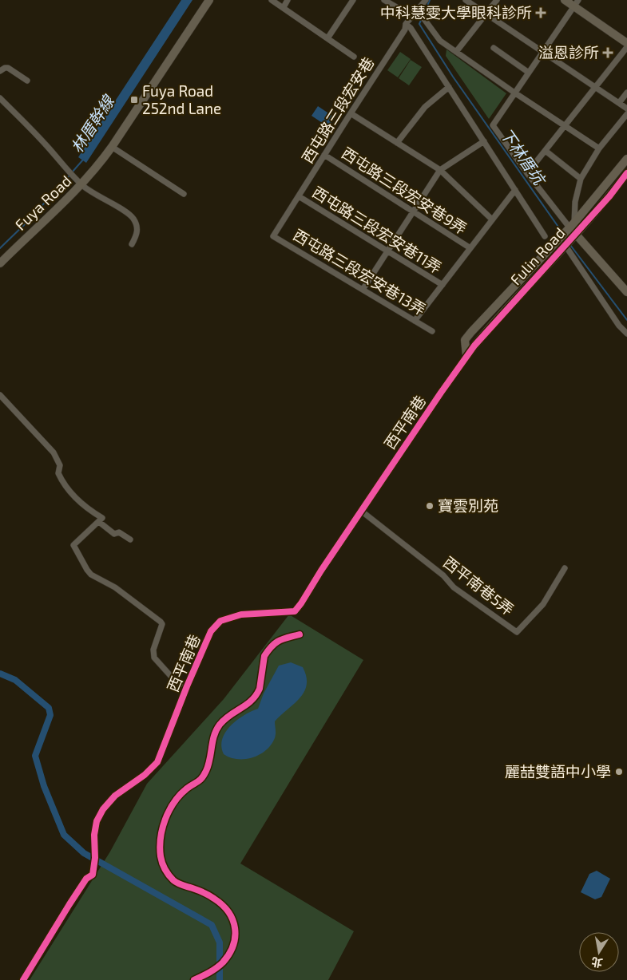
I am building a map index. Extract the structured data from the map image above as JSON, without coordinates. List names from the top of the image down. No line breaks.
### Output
{"streets":{"street":["西屯路三段宏安巷","西屯路三段宏安巷9弄","Fuya Road","西屯路三段宏安巷11弄","Fulin Road","西屯路三段宏安巷13弄","西平南巷","西平南巷5弄"]},"crossings":[["西屯路三段宏安巷","西屯路三段宏安巷9弄"],["西屯路三段宏安巷","西屯路三段宏安巷11弄"],["西屯路三段宏安巷","西屯路三段宏安巷13弄"],["Fulin Road","西平南巷"],["西平南巷","西平南巷5弄"]],"water":["林厝幹線","下林厝坑"],"places":{"health":["中科慧雯大學眼科診所","溢恩診所"],"transit":["Fuya Road 252nd Lane"],"other":["寶雲別苑","麗喆雙語中小學"]},"north":"bottom"}
